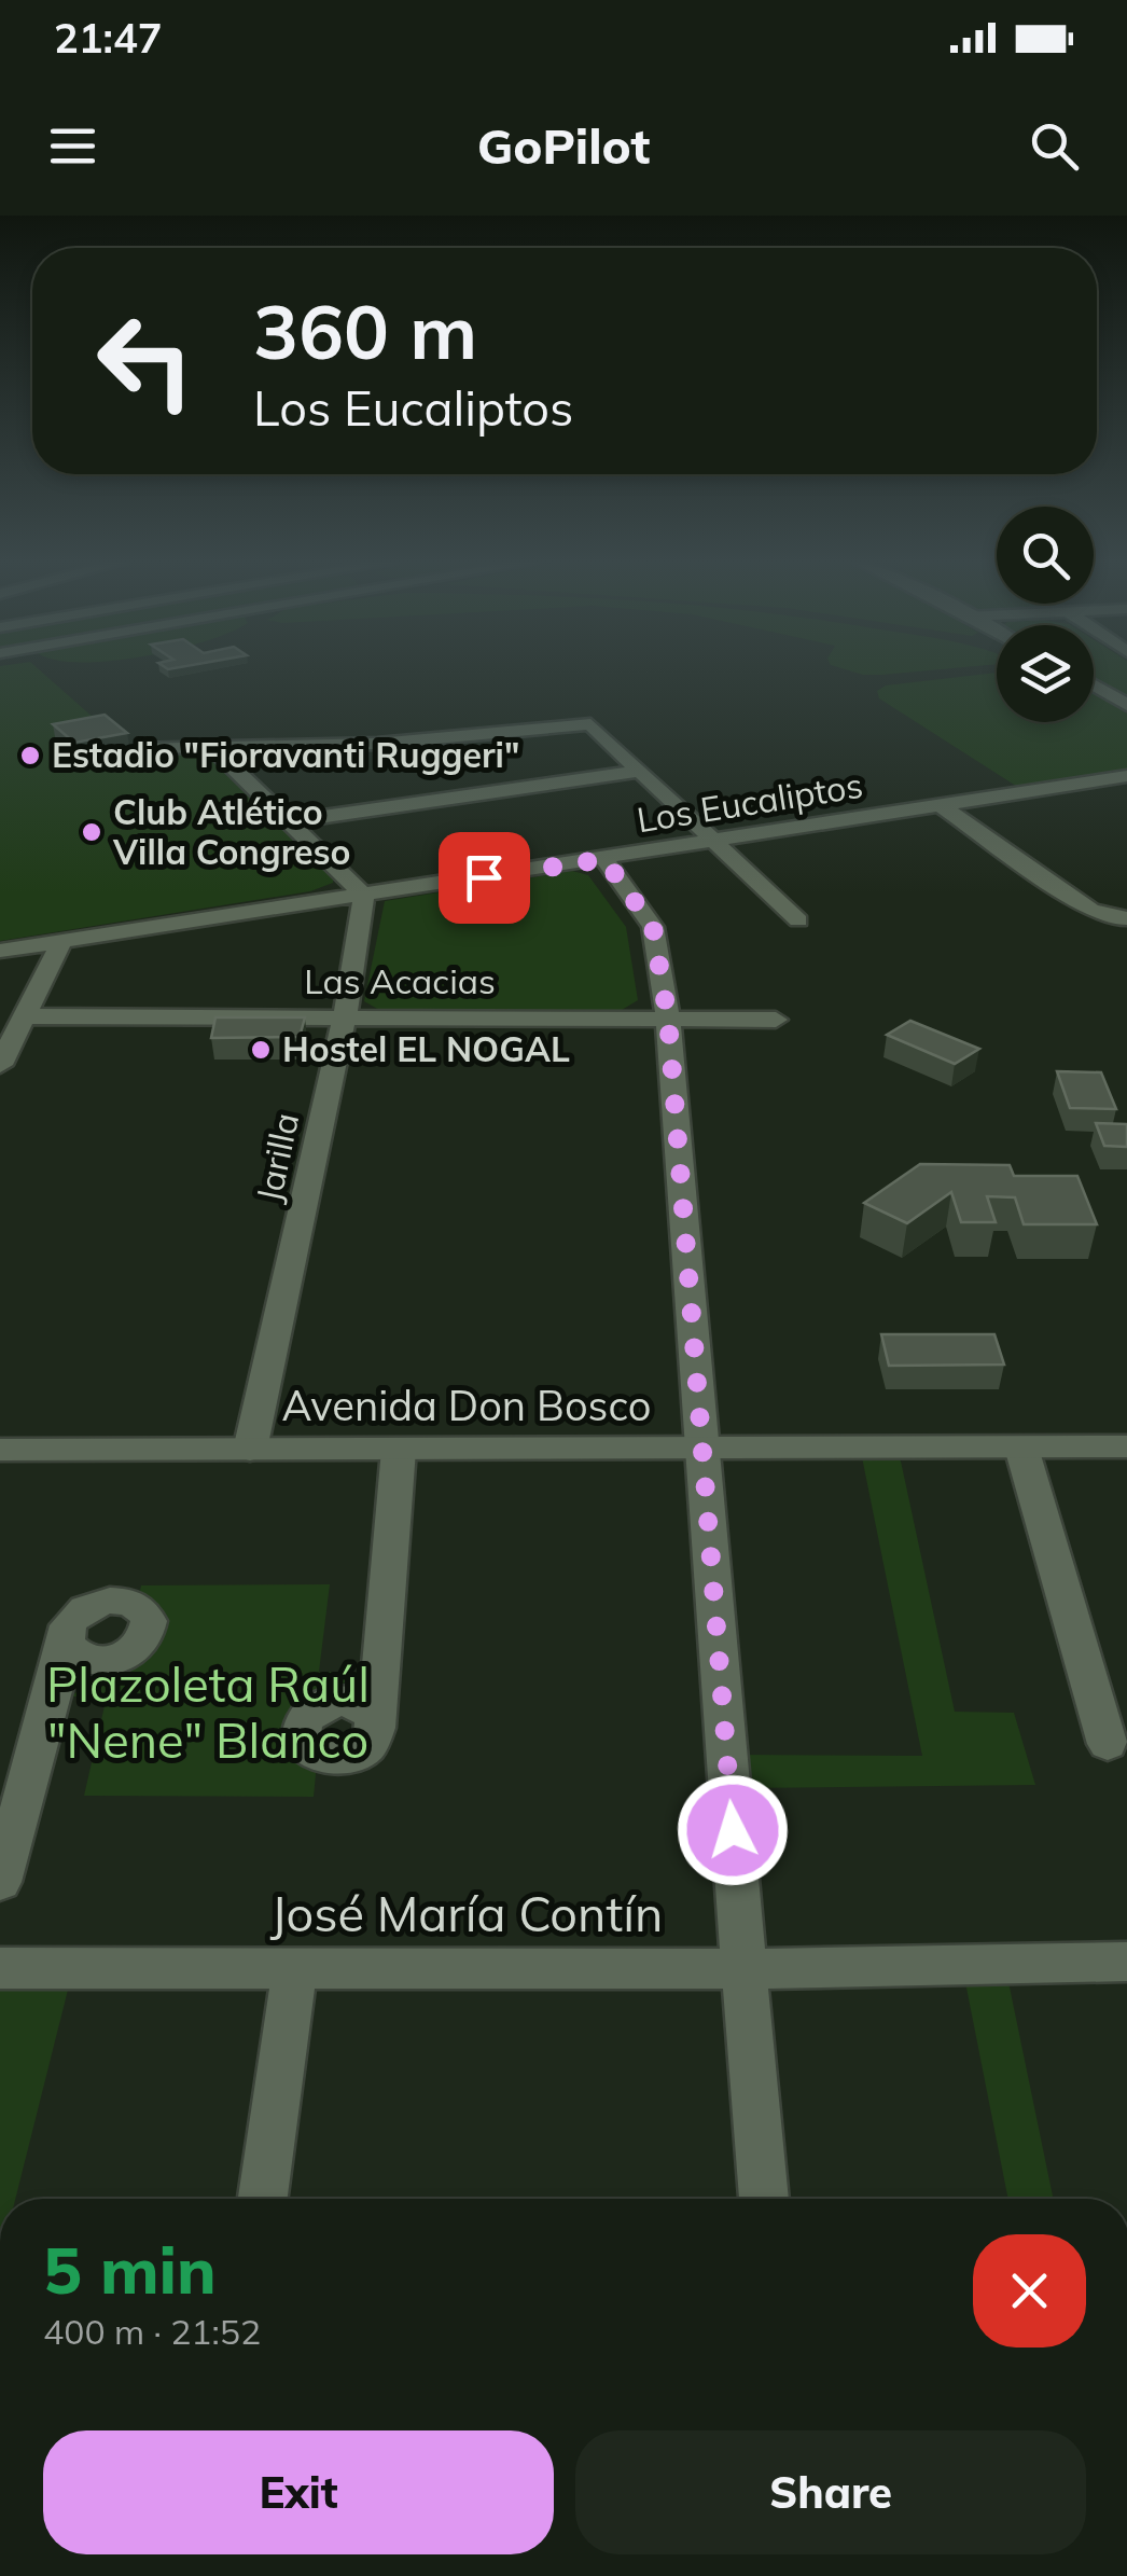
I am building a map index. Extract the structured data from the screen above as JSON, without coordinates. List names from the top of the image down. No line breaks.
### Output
{"streets":{"street":["Los Eucaliptos","Las Acacias","Jarilla","Avenida Don Bosco","José María Contín"]},"crossings":[["Los Eucaliptos","Jarilla"],["Las Acacias","Jarilla"],["Jarilla","Avenida Don Bosco"]],"parks":["Plazoleta Raúl \"Nene\" Blanco"],"places":["Estadio \"Fioravanti Ruggeri\"","Club Atlético Villa Congreso","Hostel EL NOGAL"],"page":{"status":"21:47","header":"GoPilot","turn":["360 m","Los Eucaliptos"],"heading":["5 min","400 m · 21:52"],"buttons":["Exit","Share"]}}
